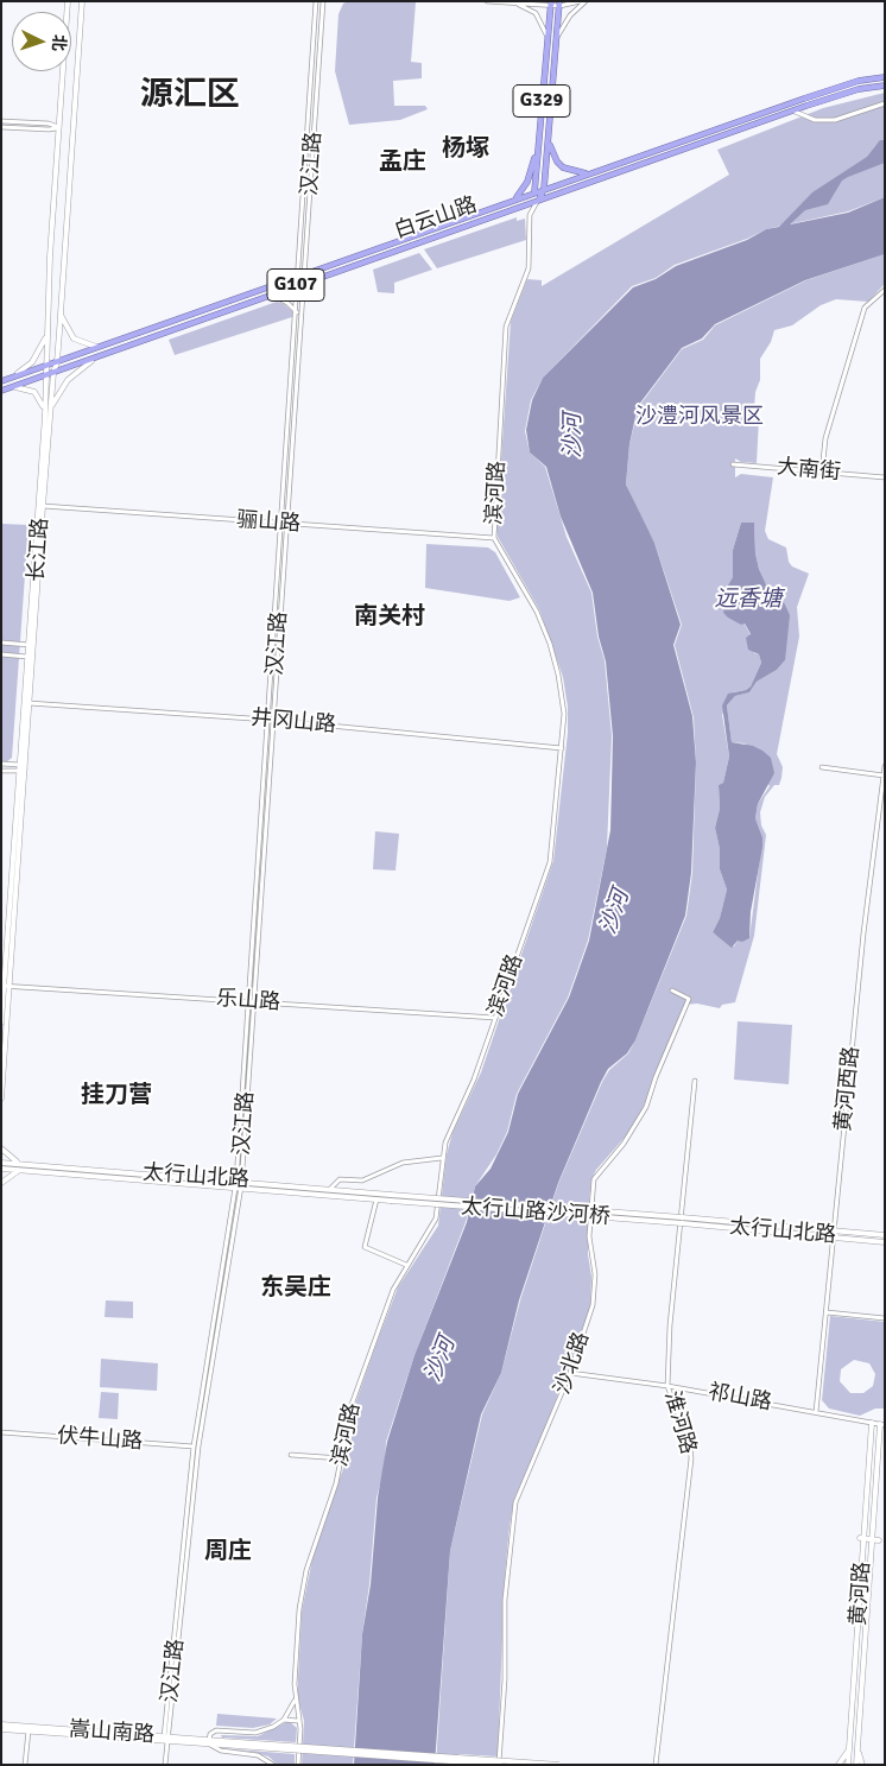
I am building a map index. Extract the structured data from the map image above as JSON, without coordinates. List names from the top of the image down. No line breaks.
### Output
{"streets":{"highway":["G329","白云山路","G107"],"main road":["长江路","太行山北路","太行山路沙河桥","黄河路","嵩山南路"],"street":["汉江路","大南街","滨河路","骊山路","井冈山路","乐山路","黄河西路","沙北路","祁山路","淮河路","伏牛山路"]},"crossings":[["G329","白云山路"],["G329","滨河路"],["汉江路","白云山路"],["汉江路","骊山路"],["汉江路","井冈山路"],["汉江路","乐山路"],["汉江路","太行山北路"],["汉江路","伏牛山路"],["汉江路","嵩山南路"],["白云山路","滨河路"],["白云山路","长江路"],["滨河路","骊山路"],["滨河路","井冈山路"],["滨河路","乐山路"],["骊山路","长江路"],["长江路","井冈山路"],["长江路","乐山路"],["黄河西路","太行山北路"],["黄河西路","祁山路"],["太行山北路","太行山路沙河桥"],["太行山北路","淮河路"],["太行山路沙河桥","淮河路"],["沙北路","祁山路"],["祁山路","淮河路"],["祁山路","黄河路"]],"districts":["源汇区","杨塚","孟庄","南关村","挂刀营","东吴庄","周庄"],"water":["沙河","远香塘"],"parks":["沙澧河风景区"],"north":"right"}
